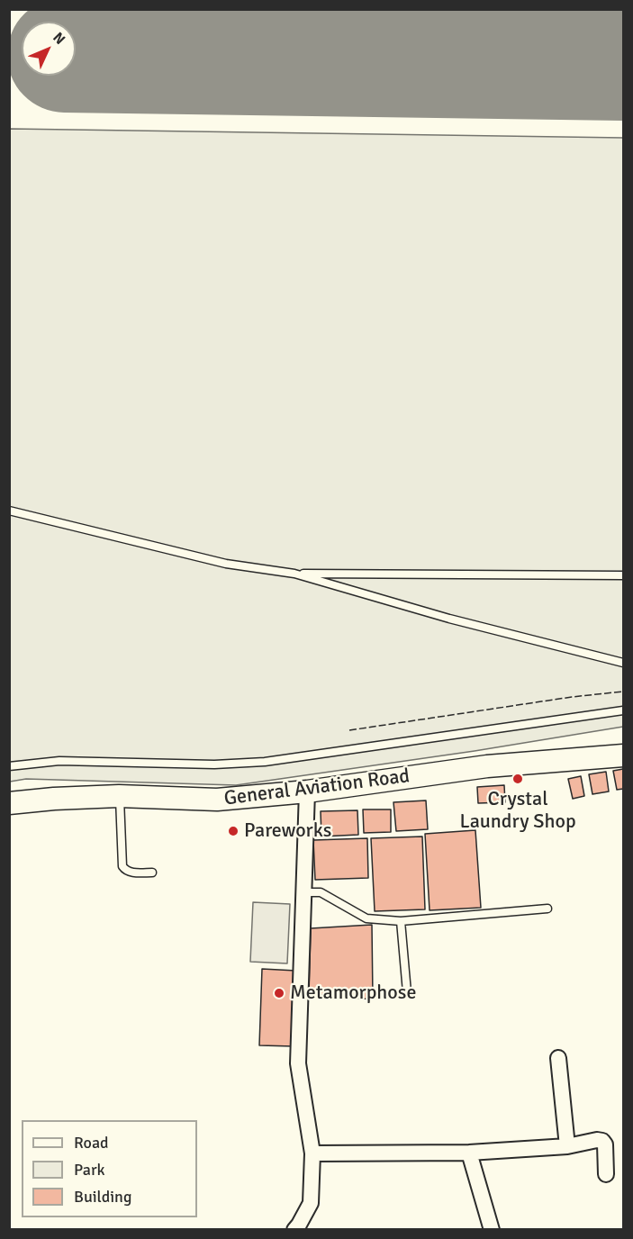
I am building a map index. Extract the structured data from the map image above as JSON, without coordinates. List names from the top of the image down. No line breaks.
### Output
{"streets":{"main road":["General Aviation Road"]},"places":["Crystal Laundry Shop","Pareworks","Metamorphose"],"legend":["Road","Park","Building"],"north":"top right"}
